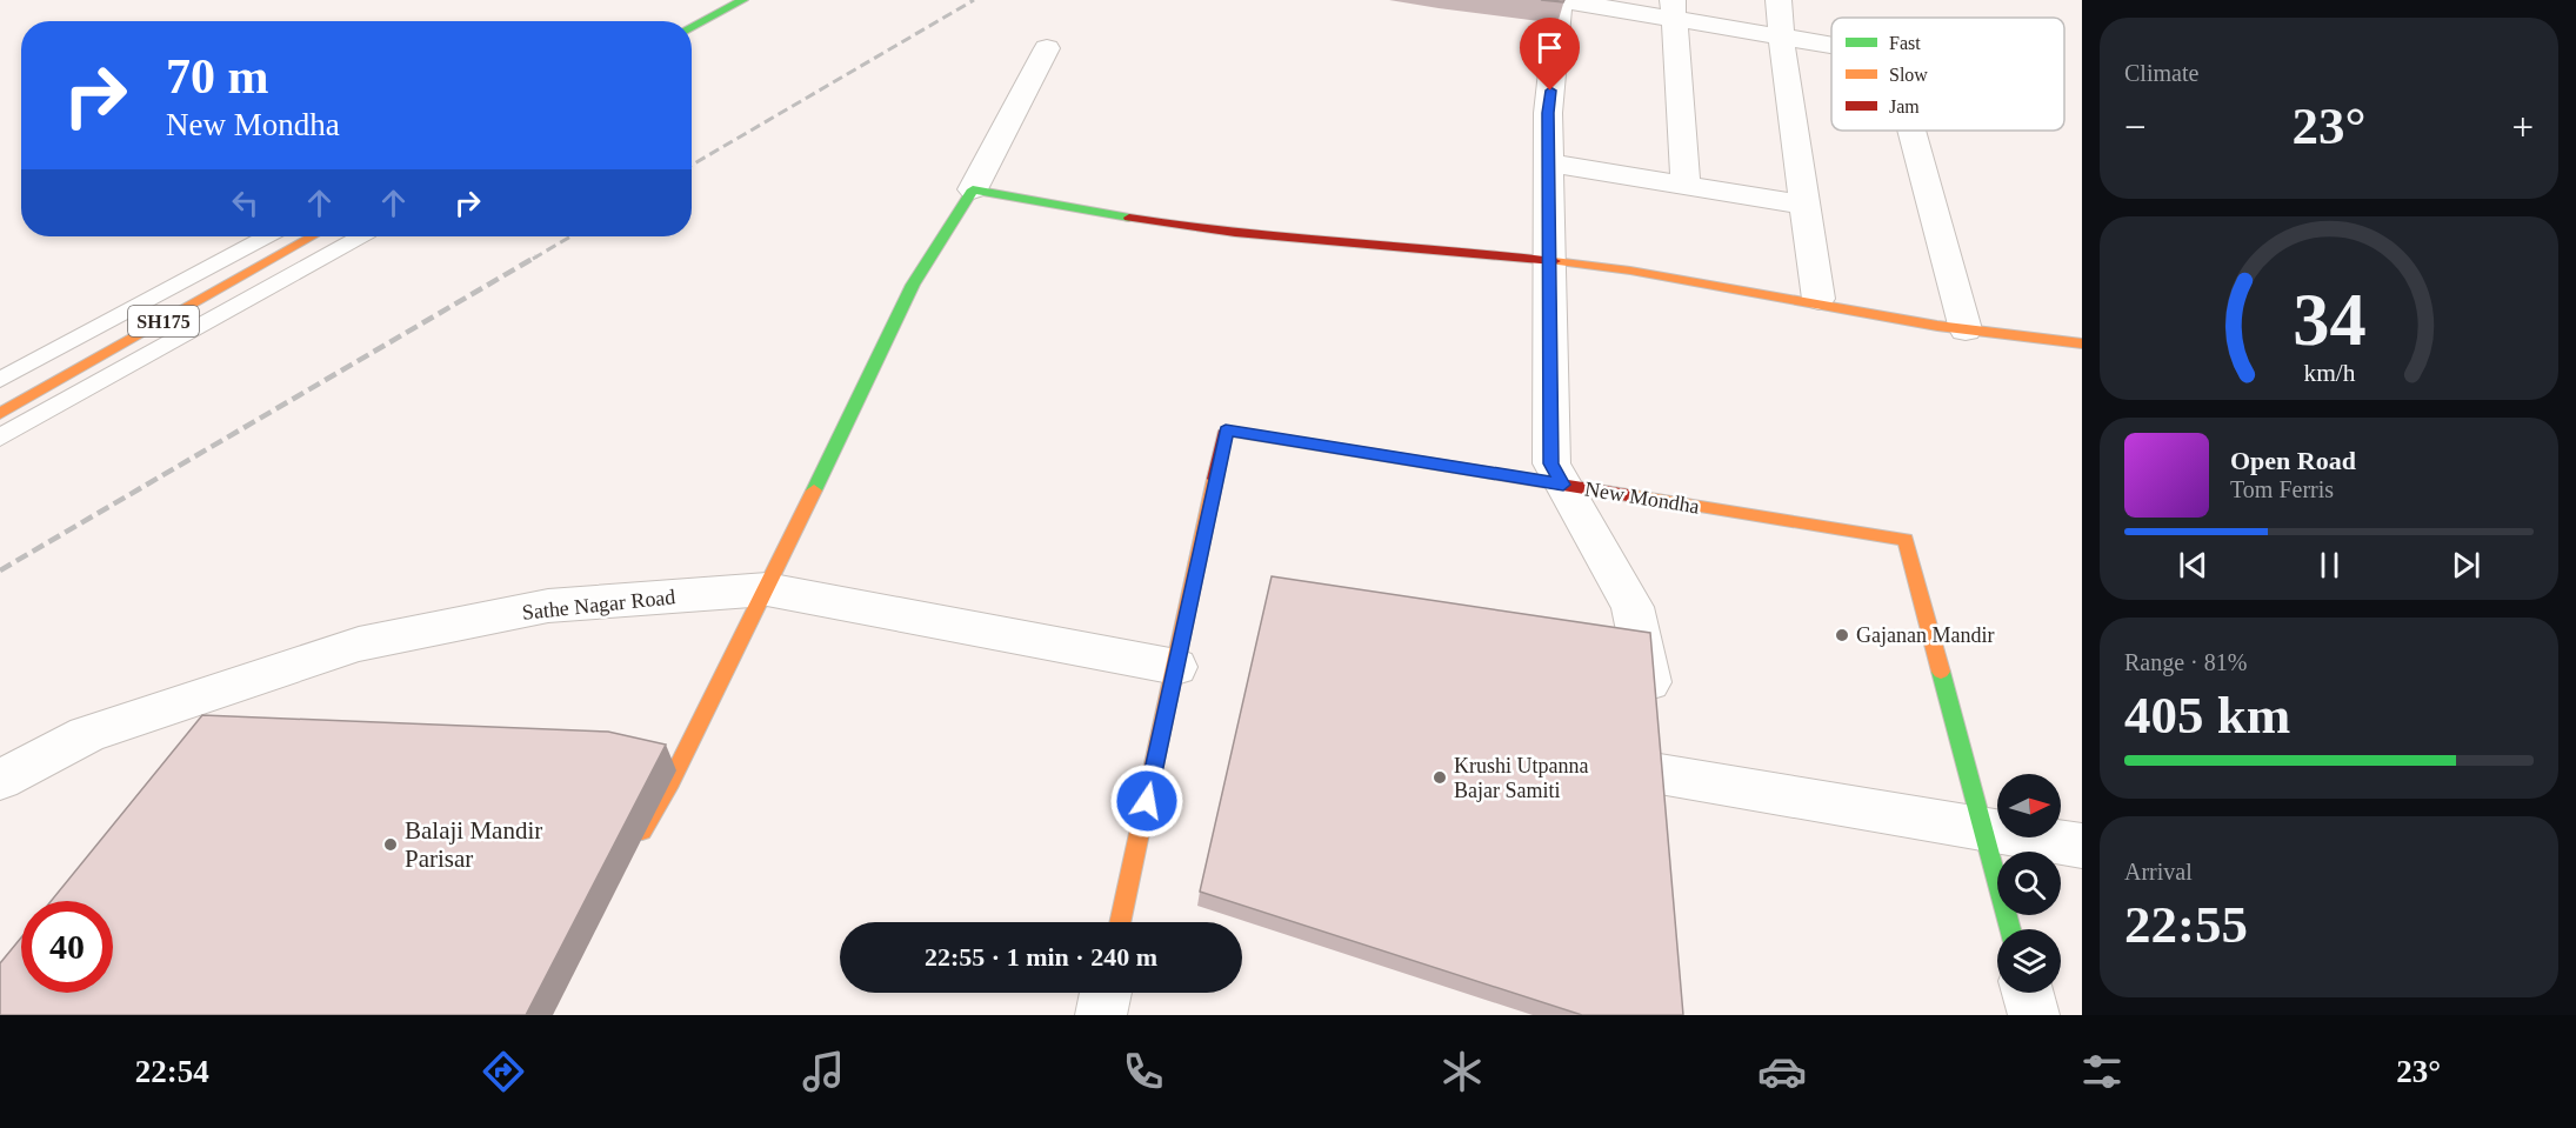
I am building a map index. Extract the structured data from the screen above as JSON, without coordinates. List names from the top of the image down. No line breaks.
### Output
{"streets":{"street":["SH175","New Mondha","Sathe Nagar Road"]},"crossings":[["New Mondha","Sathe Nagar Road"]],"places":["Gajanan Mandir","Krushi Utpanna Bajar Samiti","Balaji Mandir Parisar"],"legend":["Fast","Slow","Jam"],"north":"right","page":{"tile":["Climate",["Range · 81%","405 km"],["Arrival","22:55"]],"turn":["70 m","New Mondha"],"heat":["−","23°","+"],"song":["Open Road","Tom Ferris"],"limit":"40","trip":"22:55 · 1 min · 240 m","tabs":["22:54","23°"],"gauge":["34","km/h"]}}
